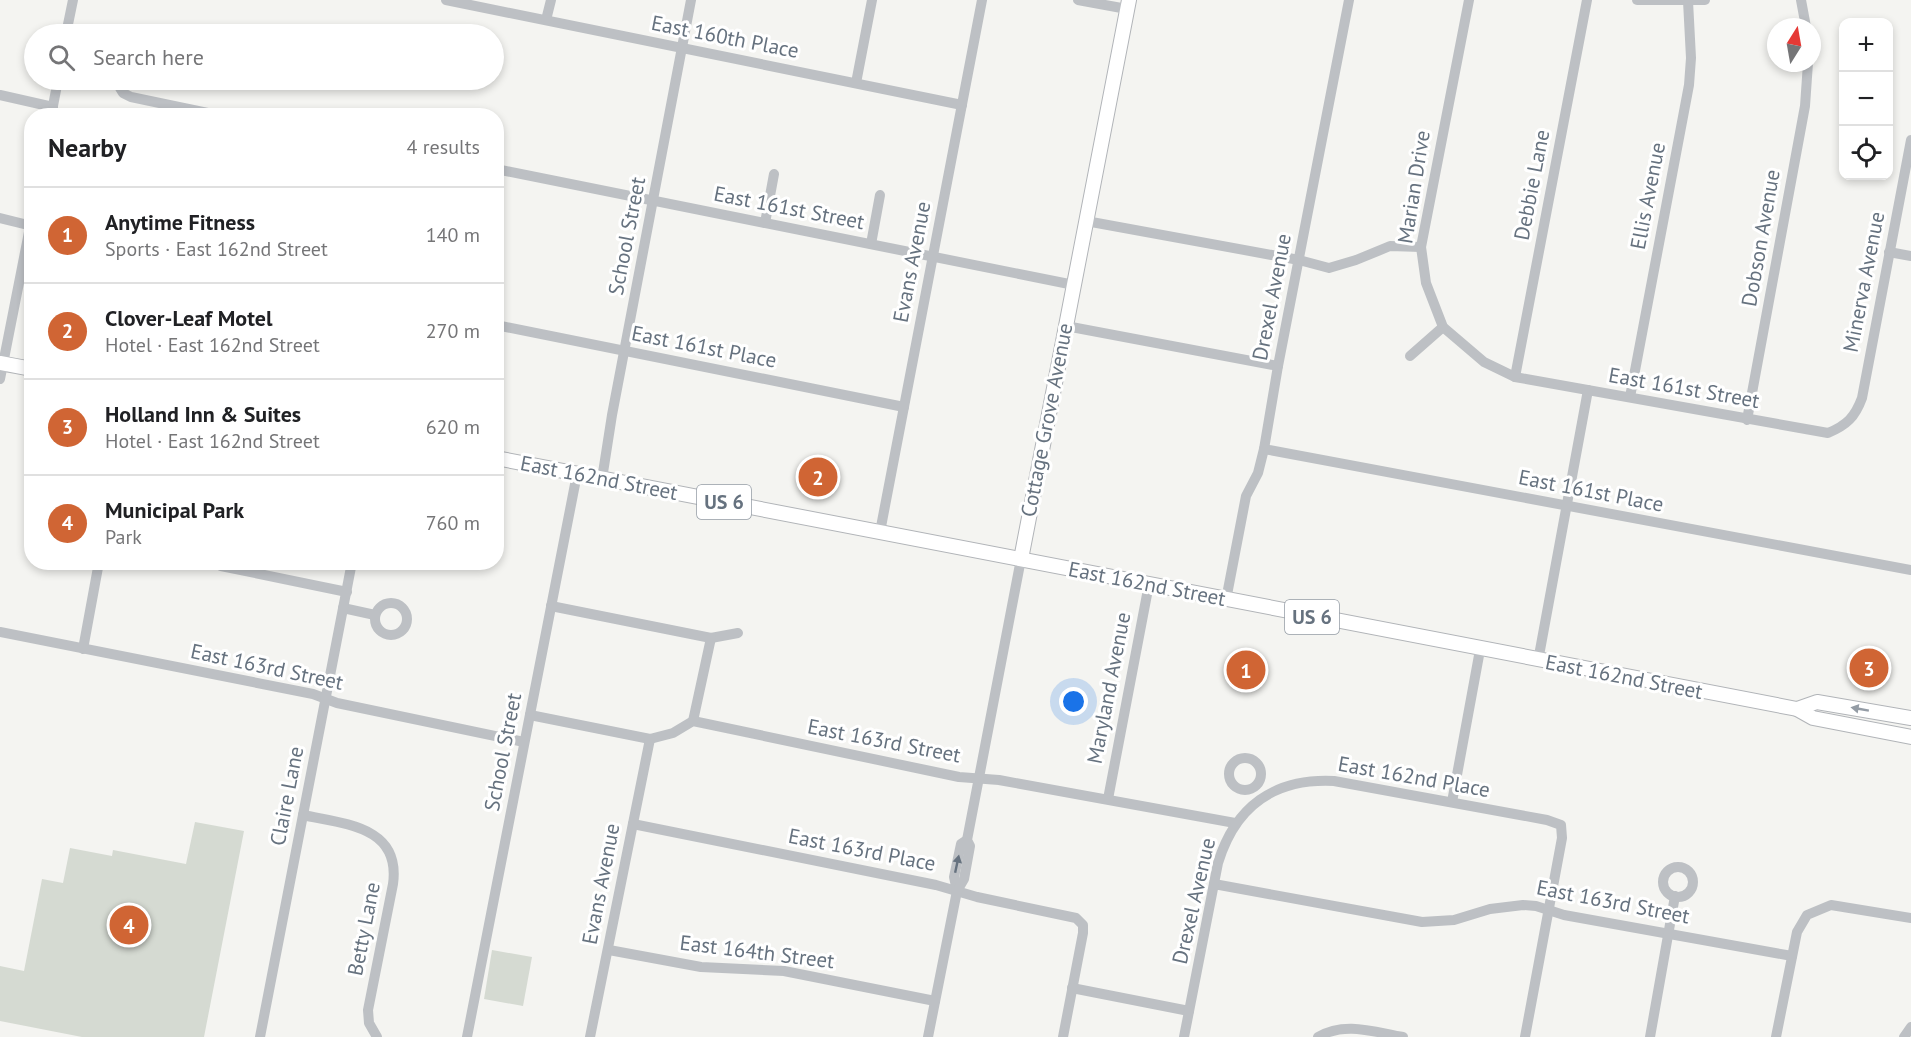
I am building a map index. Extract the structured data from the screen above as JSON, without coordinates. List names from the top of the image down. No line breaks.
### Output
{"streets":{"main road":["Cottage Grove Avenue","East 162nd Street","US 6"],"street":["East 160th Place","Debbie Lane","Marian Drive","Ellis Avenue","East 161st Street","School Street","Dobson Avenue","Evans Avenue","Minerva Avenue","Drexel Avenue","East 161st Place","East 163rd Street","Maryland Avenue","East 162nd Place","Claire Lane","East 163rd Place","Betty Lane","East 164th Street"]},"crossings":[["East 160th Place","School Street"],["East 160th Place","Evans Avenue"],["Debbie Lane","Marian Drive"],["Debbie Lane","East 161st Street"],["Marian Drive","East 161st Street"],["Ellis Avenue","East 161st Street"],["East 161st Street","School Street"],["East 161st Street","Dobson Avenue"],["East 161st Street","Evans Avenue"],["East 161st Street","Minerva Avenue"],["East 161st Street","Cottage Grove Avenue"],["School Street","East 161st Place"],["School Street","East 162nd Street"],["School Street","East 163rd Street"],["Evans Avenue","East 161st Place"],["Evans Avenue","East 162nd Street"],["Evans Avenue","East 163rd Place"],["Evans Avenue","East 164th Street"],["Drexel Avenue","East 161st Place"],["Drexel Avenue","East 162nd Street"],["Drexel Avenue","East 163rd Street"],["Drexel Avenue","East 162nd Place"],["Cottage Grove Avenue","East 162nd Street"],["Cottage Grove Avenue","East 163rd Street"],["Cottage Grove Avenue","East 163rd Place"],["Cottage Grove Avenue","East 164th Street"],["East 162nd Street","Maryland Avenue"],["East 163rd Street","Maryland Avenue"],["East 163rd Street","East 162nd Place"],["East 163rd Street","Claire Lane"],["Claire Lane","Betty Lane"]],"north":"top","page":{"map_buttons":["+","−"],"search":"Search here","heading":["Nearby","4 results"],"list":[{"mark":"1","name":"Anytime Fitness","note":"Sports · East 162nd Street","value":"140 m"},{"mark":"2","name":"Clover-Leaf Motel","note":"Hotel · East 162nd Street","value":"270 m"},{"mark":"3","name":"Holland Inn & Suites","note":"Hotel · East 162nd Street","value":"620 m"},{"mark":"4","name":"Municipal Park","note":"Park","value":"760 m"}],"pins":["2","3","1","4"]}}
